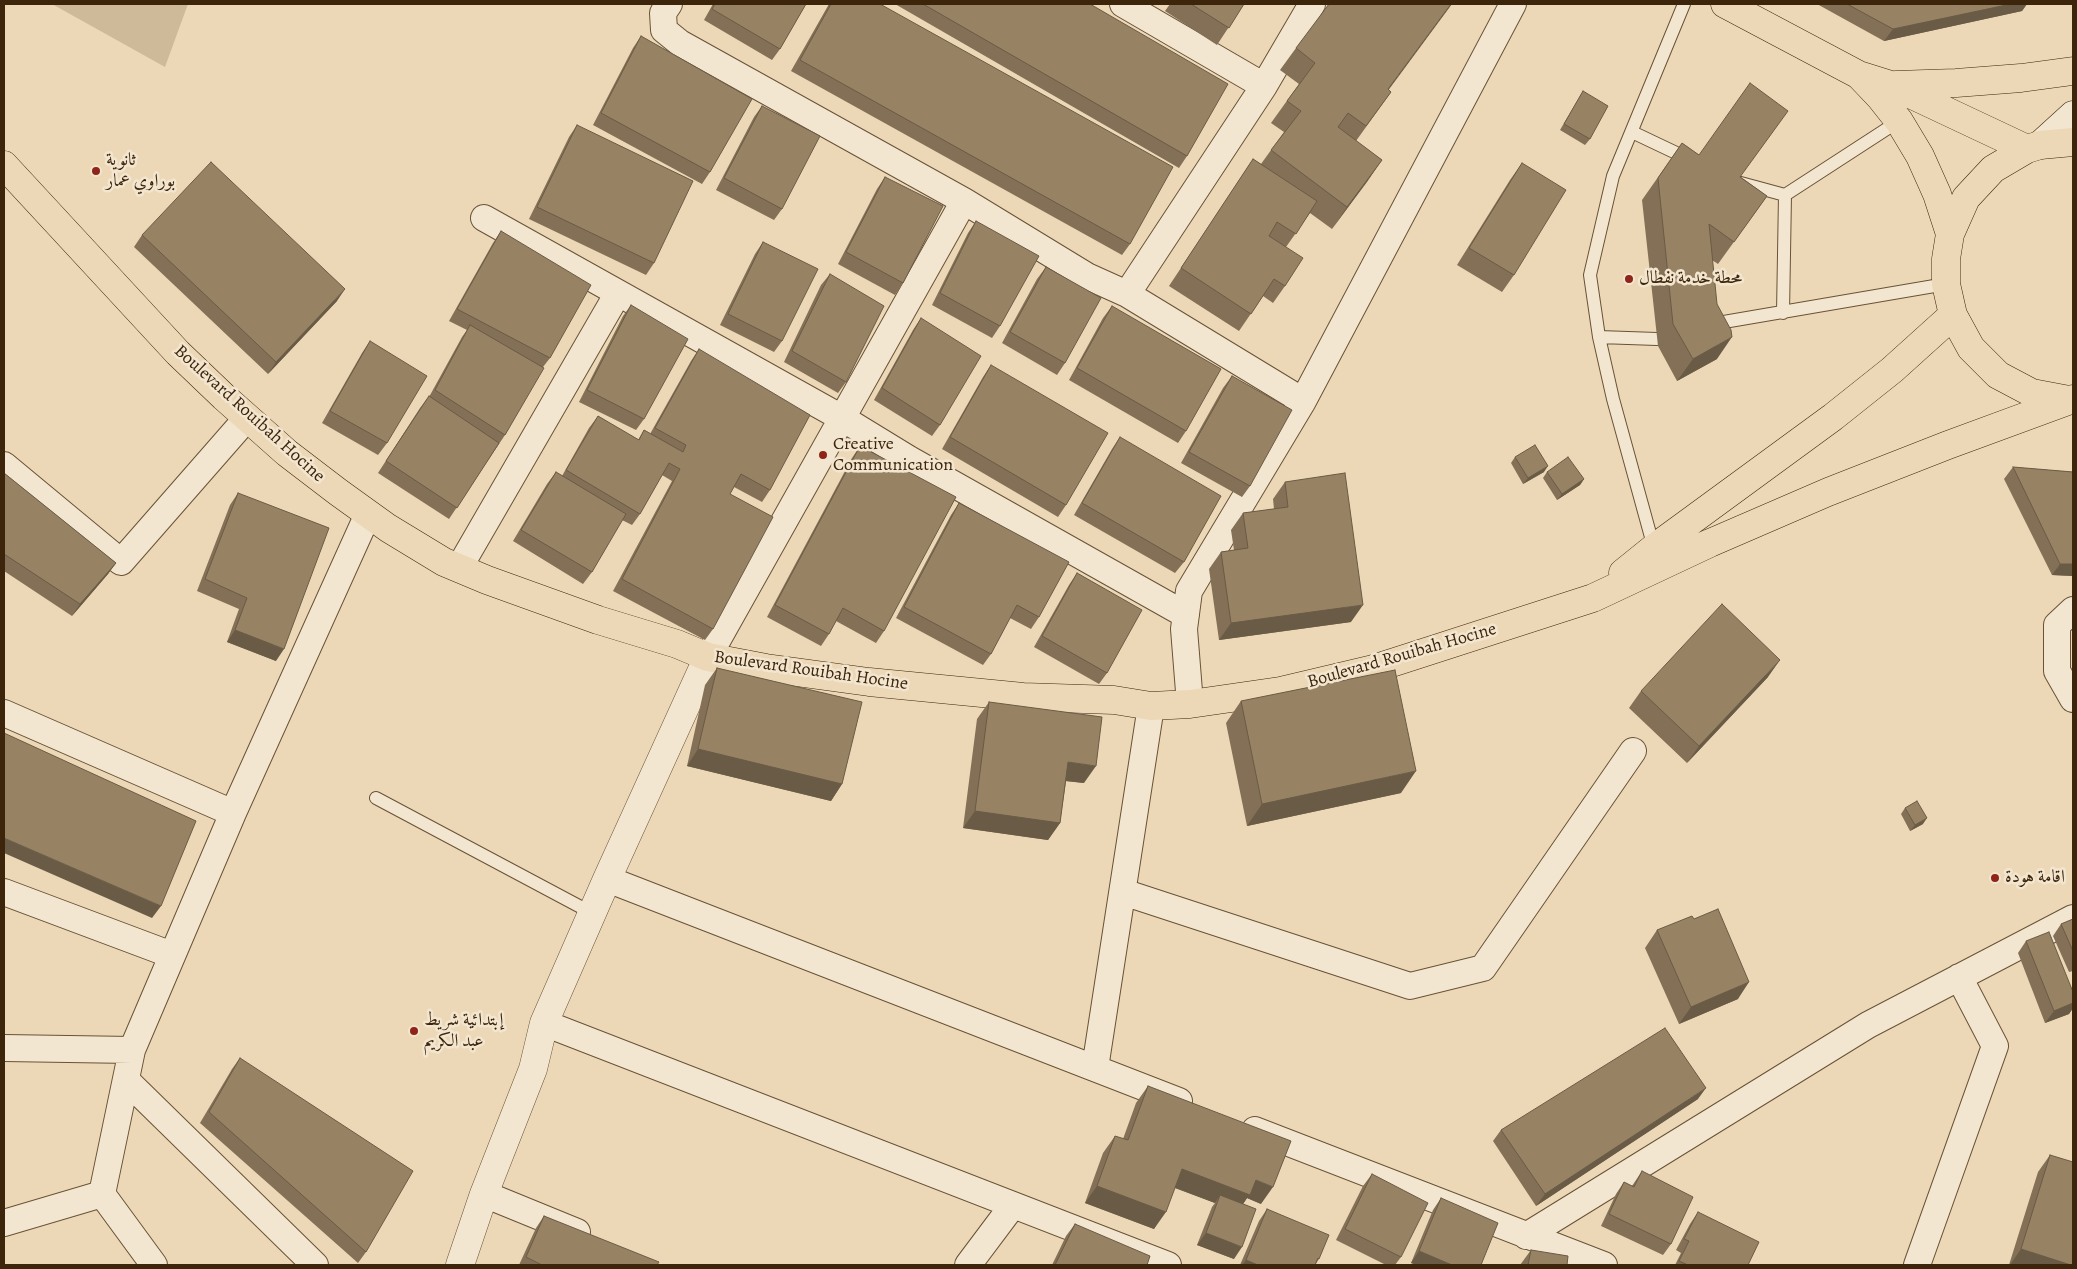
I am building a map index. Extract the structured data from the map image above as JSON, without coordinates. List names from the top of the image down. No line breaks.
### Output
{"streets":{"main road":["Boulevard Rouibah Hocine"]},"places":["ثانوية بوراوي عمار","محطة خدمة نفطال","Creative Communication","اقامة هودة","إبتدائية شريط عبد الكريم"]}
